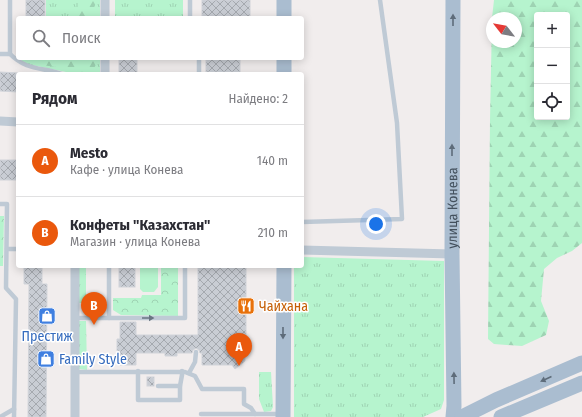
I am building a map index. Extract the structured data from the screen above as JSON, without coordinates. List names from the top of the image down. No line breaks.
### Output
{"streets":{"main road":["улица Конева"]},"one_way":["улица Конева"],"places":{"restaurant":["Чайхана"],"shop":["Престиж","Family Style"]},"north":"top left","page":{"map_buttons":["+","−"],"search":"Поиск","heading":["Рядом","Найдено: 2"],"list":[{"mark":"A","name":"Mesto","note":"Кафе · улица Конева","value":"140 m"},{"mark":"B","name":"Конфеты \"Казахстан\"","note":"Магазин · улица Конева","value":"210 m"}],"pins":["B","A"]}}
